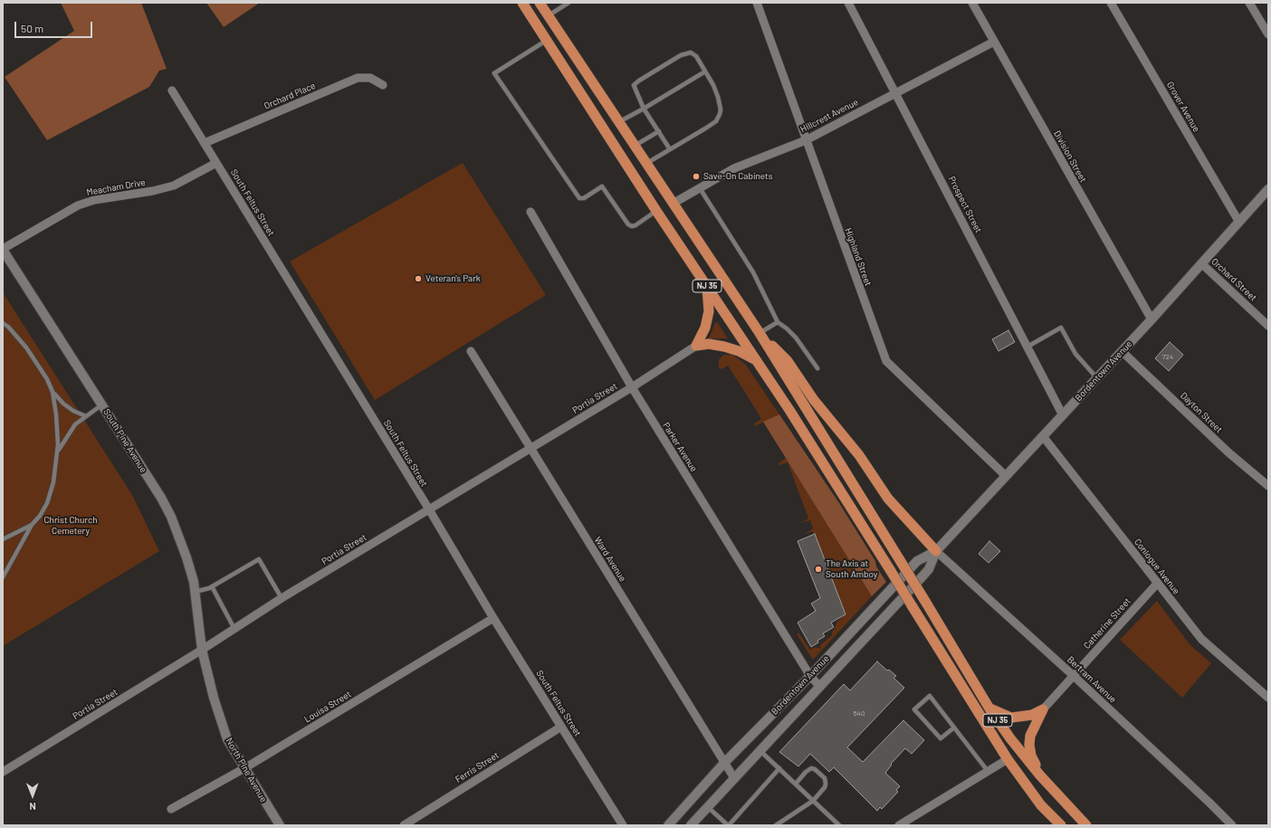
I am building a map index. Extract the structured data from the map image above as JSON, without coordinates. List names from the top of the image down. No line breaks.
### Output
{"streets":{"highway":["NJ 35"],"street":["Orchard Place","Grover Avenue","Hillcrest Avenue","Division Street","Meacham Drive","South Feltus Street","Prospect Street","Highland Street","Orchard Street","Bordentown Avenue","Portia Street","Dayton Street","South Pine Avenue","Parker Avenue","Ward Avenue","Conlogue Avenue","Catherine Street","Bertram Avenue","Louisa Street","Ferris Street","North Pine Avenue"]},"crossings":[["Orchard Place","South Feltus Street"],["Grover Avenue","Bordentown Avenue"],["Hillcrest Avenue","Division Street"],["Hillcrest Avenue","Prospect Street"],["Hillcrest Avenue","Highland Street"],["Hillcrest Avenue","NJ 35"],["Division Street","Bordentown Avenue"],["Meacham Drive","South Feltus Street"],["Meacham Drive","South Pine Avenue"],["South Feltus Street","Portia Street"],["South Feltus Street","Louisa Street"],["South Feltus Street","Ferris Street"],["Prospect Street","Bordentown Avenue"],["Highland Street","Bordentown Avenue"],["Orchard Street","Bordentown Avenue"],["Bordentown Avenue","Dayton Street"],["Bordentown Avenue","Parker Avenue"],["Bordentown Avenue","Ward Avenue"],["Bordentown Avenue","Conlogue Avenue"],["Bordentown Avenue","Bertram Avenue"],["Portia Street","South Pine Avenue"],["Portia Street","Parker Avenue"],["Portia Street","Ward Avenue"],["Portia Street","North Pine Avenue"],["South Pine Avenue","North Pine Avenue"],["Conlogue Avenue","Catherine Street"],["Catherine Street","Bertram Avenue"],["Louisa Street","North Pine Avenue"]],"parks":["Christ Church Cemetery"],"places":["Save-On Cabinets","Veteran's Park","The Axis at South Amboy"],"house_numbers":["724","540"],"scale_bar":"50 m","north":"bottom"}
